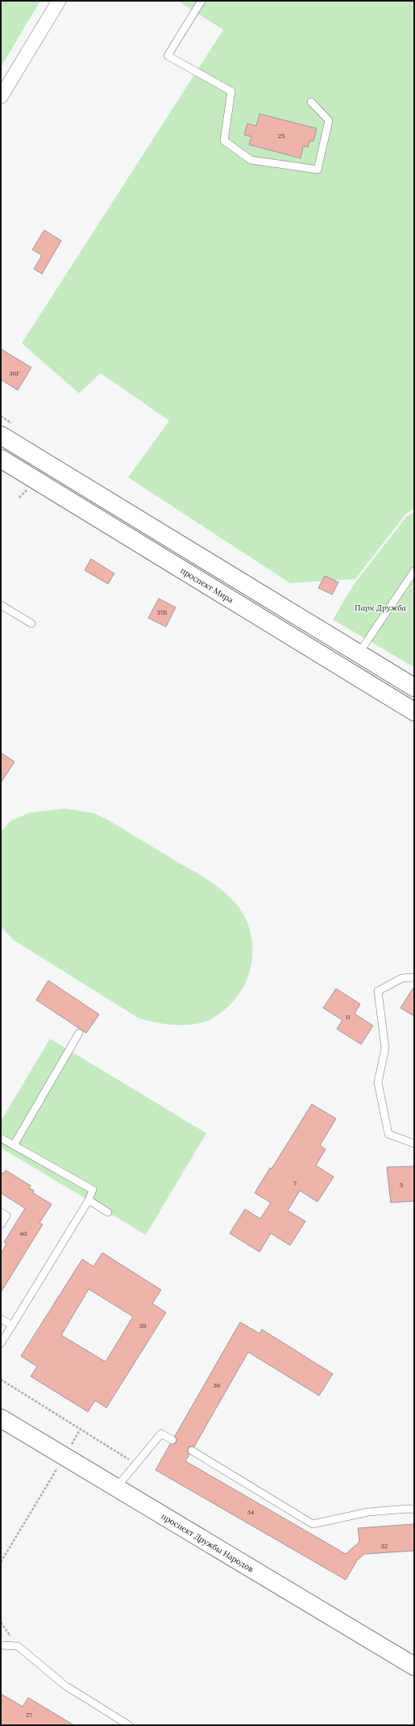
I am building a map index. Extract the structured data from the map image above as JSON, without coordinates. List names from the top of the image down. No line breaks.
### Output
{"streets":{"street":["проспект Мира","проспект Дружбы Народов"]},"parks":["Парк Дружба"],"house_numbers":["25","36Г","37Б","11","7","5","40","38","36","34","32","27"]}
